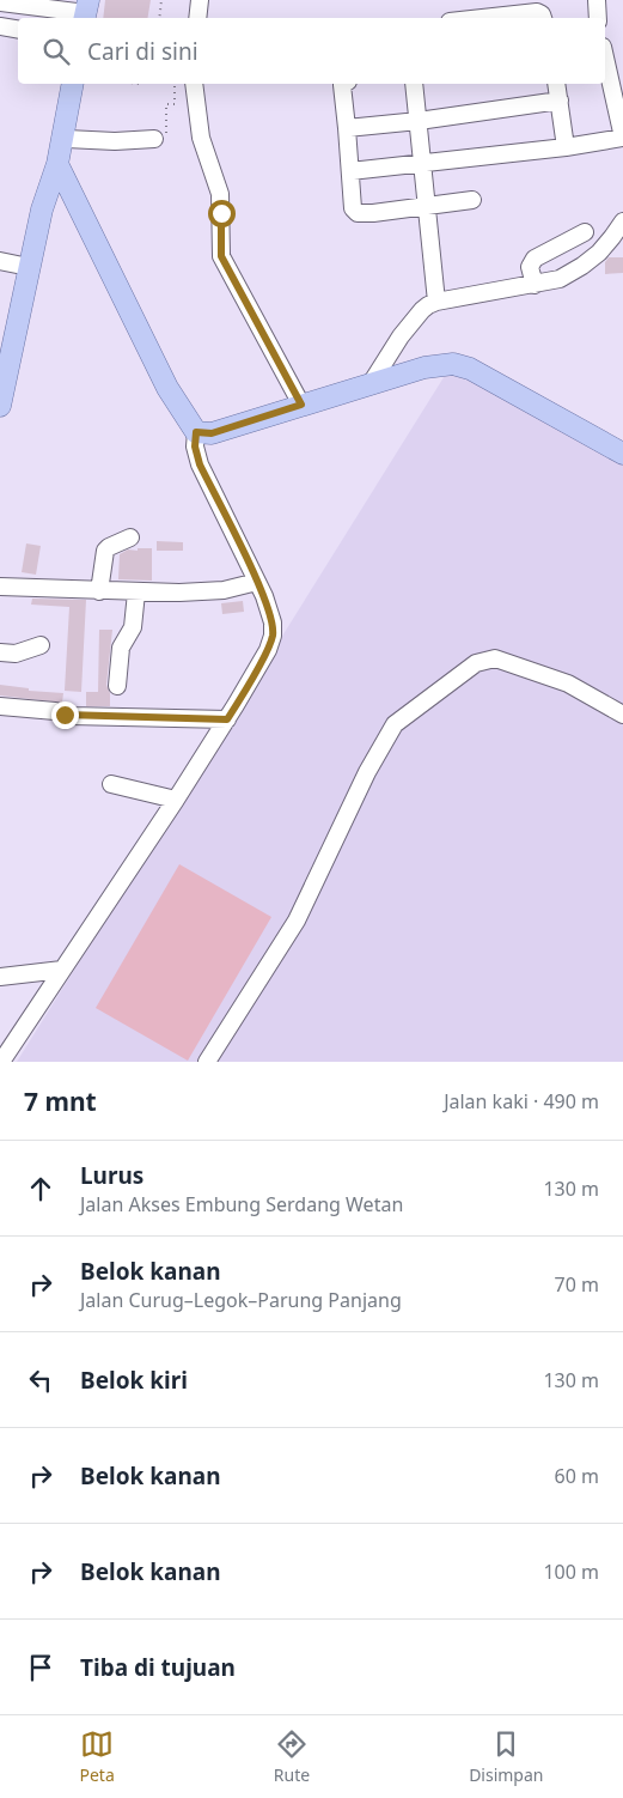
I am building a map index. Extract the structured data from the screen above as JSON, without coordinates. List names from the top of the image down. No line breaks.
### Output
{"page":{"search":"Cari di sini","heading":["7 mnt","Jalan kaki · 490 m"],"list":[["Lurus","Jalan Akses Embung Serdang Wetan","130 m"],["Belok kanan","Jalan Curug–Legok–Parung Panjang","70 m"],["Belok kiri","130 m"],["Belok kanan","60 m"],["Belok kanan","100 m"],"Tiba di tujuan"],"nav":["Peta","Rute","Disimpan"]}}
